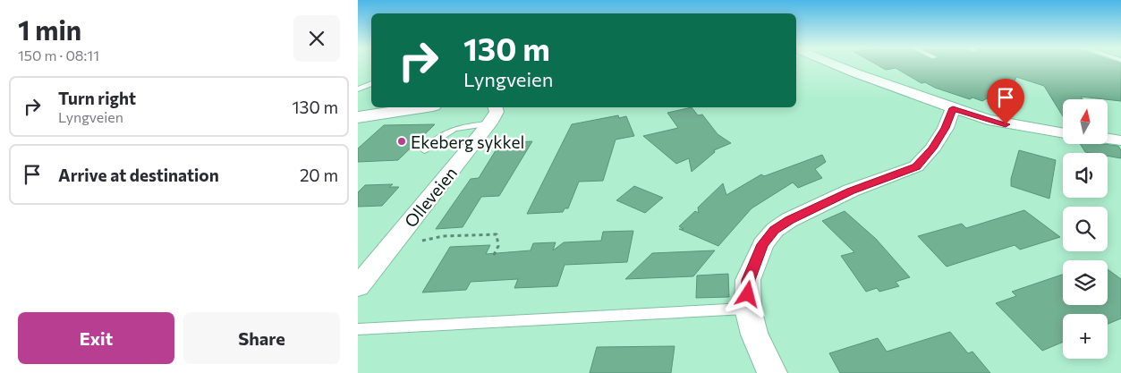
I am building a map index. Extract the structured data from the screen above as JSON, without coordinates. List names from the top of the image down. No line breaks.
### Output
{"streets":{"street":["Olleveien"]},"places":["Ekeberg sykkel"],"north":"top","page":{"heading":["1 min","150 m · 08:11"],"turn":["130 m","Lyngveien"],"list":[{"name":"Turn right","note":"Lyngveien","value":"130 m"},{"name":"Arrive at destination","value":"20 m"}],"map_buttons":"+","buttons":["Exit","Share"]}}
